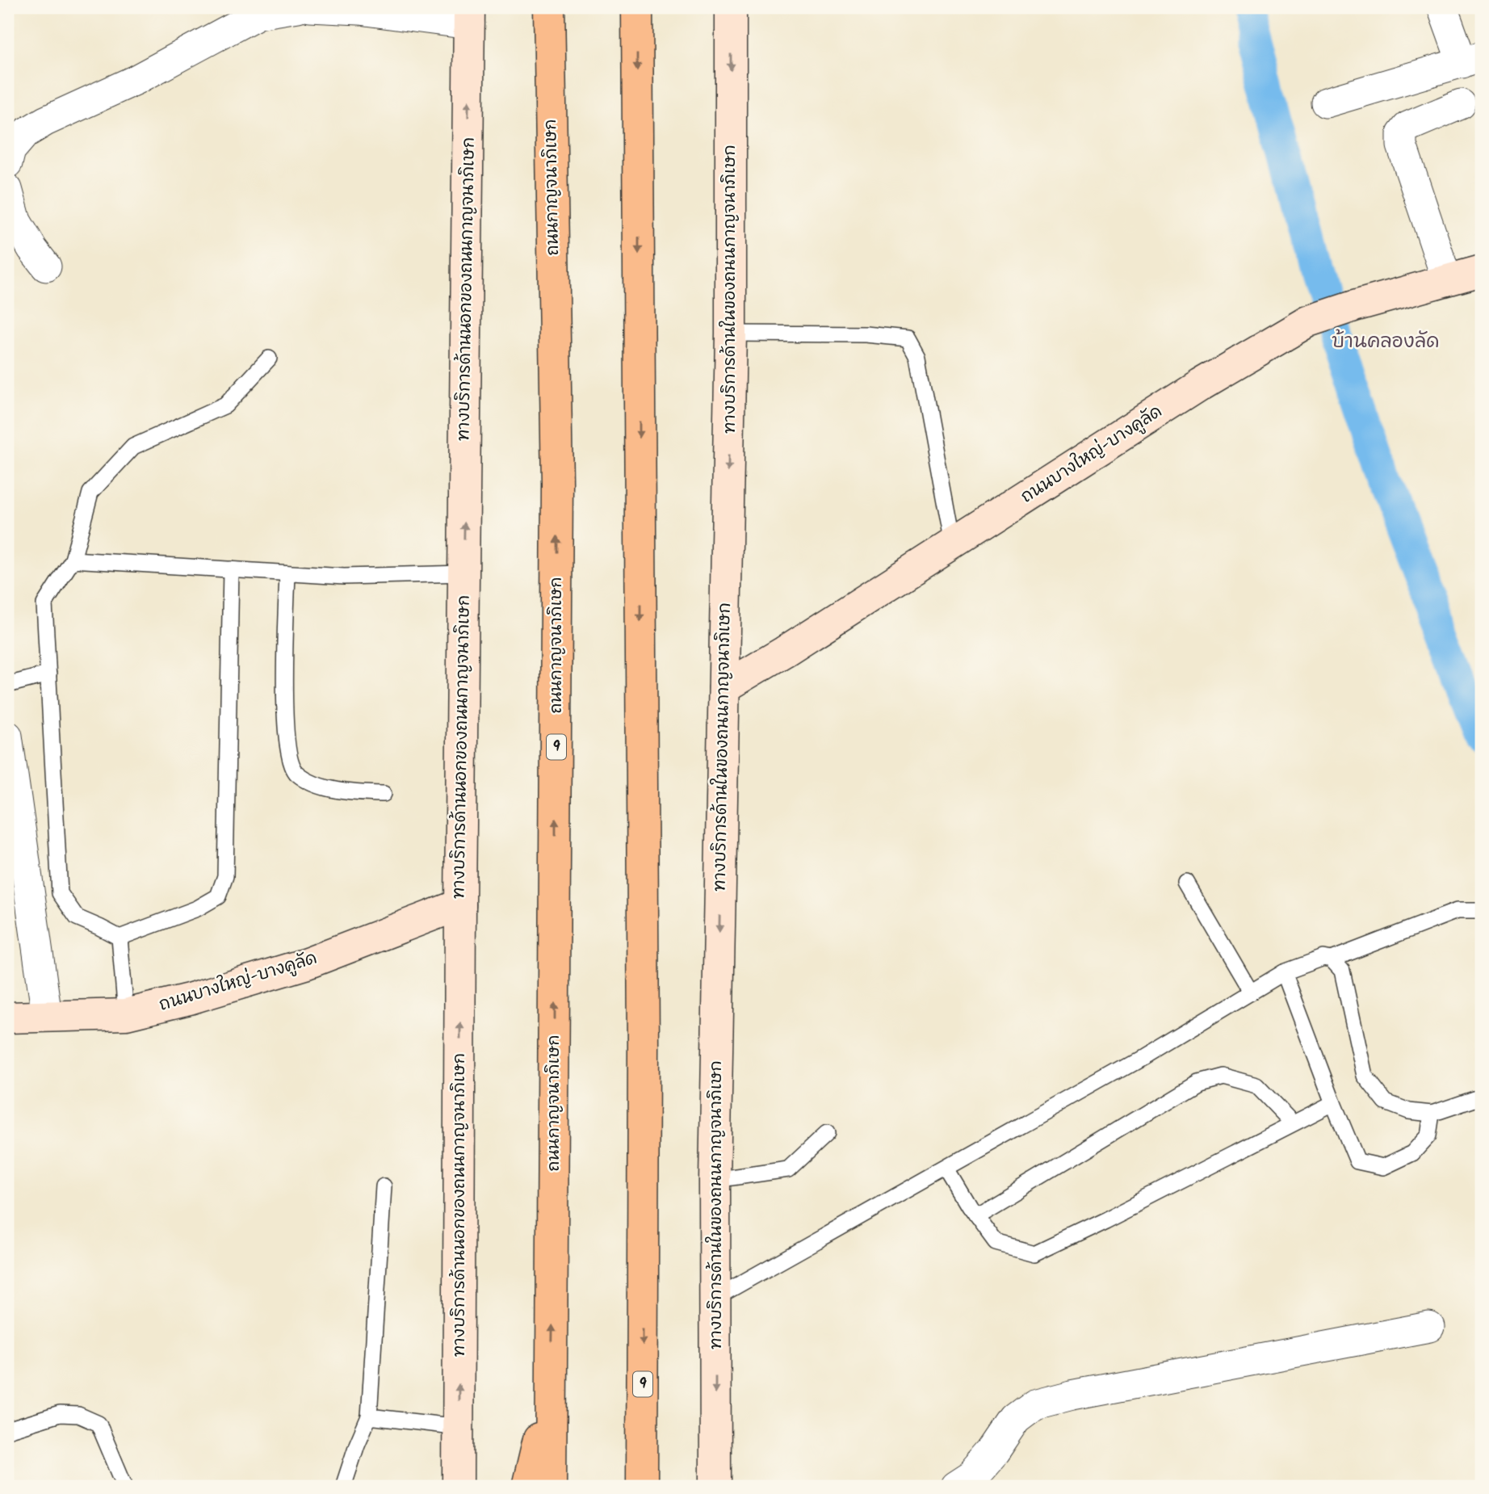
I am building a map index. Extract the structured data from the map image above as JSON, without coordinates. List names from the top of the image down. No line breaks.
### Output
{"streets":{"highway":["ถนนกาญจนาภิเษก","9"],"main road":["ทางบริการด้านนอกของถนนกาญจนาภิเษก","ทางบริการด้านในของถนนกาญจนาภิเษก","ถนนบางใหญ่-บางคูลัด"]},"crossings":[["ทางบริการด้านนอกของถนนกาญจนาภิเษก","ถนนบางใหญ่-บางคูลัด"],["ทางบริการด้านในของถนนกาญจนาภิเษก","ถนนบางใหญ่-บางคูลัด"]],"one_way":["ทางบริการด้านนอกของถนนกาญจนาภิเษก","ทางบริการด้านในของถนนกาญจนาภิเษก"],"districts":["บ้านคลองลัด"]}
